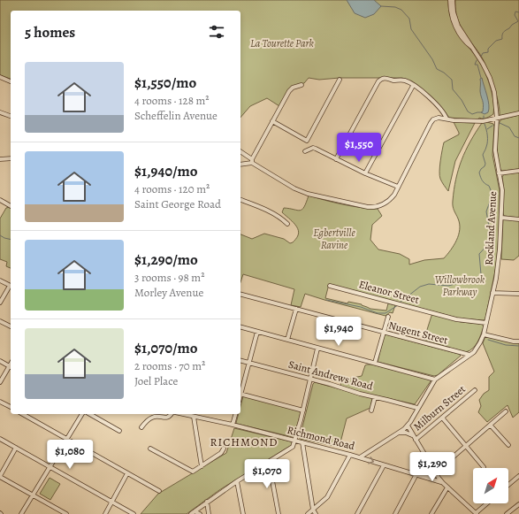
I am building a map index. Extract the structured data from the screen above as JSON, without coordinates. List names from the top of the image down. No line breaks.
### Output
{"streets":{"street":["Rockland Avenue","Eleanor Street","Nugent Street","Saint Andrews Road","Milburn Street","Richmond Road"]},"crossings":[["Rockland Avenue","Eleanor Street"],["Rockland Avenue","Nugent Street"],["Rockland Avenue","Saint Andrews Road"],["Rockland Avenue","Richmond Road"]],"districts":["RICHMOND"],"parks":["La Tourette Park","Egbertville Ravine","Willowbrook Parkway"],"north":"top right","page":{"heading":"5 homes","list":[{"name":"$1,550/mo","note":"4 rooms · 128 m² · Scheffelin Avenue"},{"name":"$1,940/mo","note":"4 rooms · 120 m² · Saint George Road"},{"name":"$1,290/mo","note":"3 rooms · 98 m² · Morley Avenue"},{"name":"$1,070/mo","note":"2 rooms · 70 m² · Joel Place"}],"price":["$1,550","$1,940","$1,080","$1,290","$1,070"]}}
